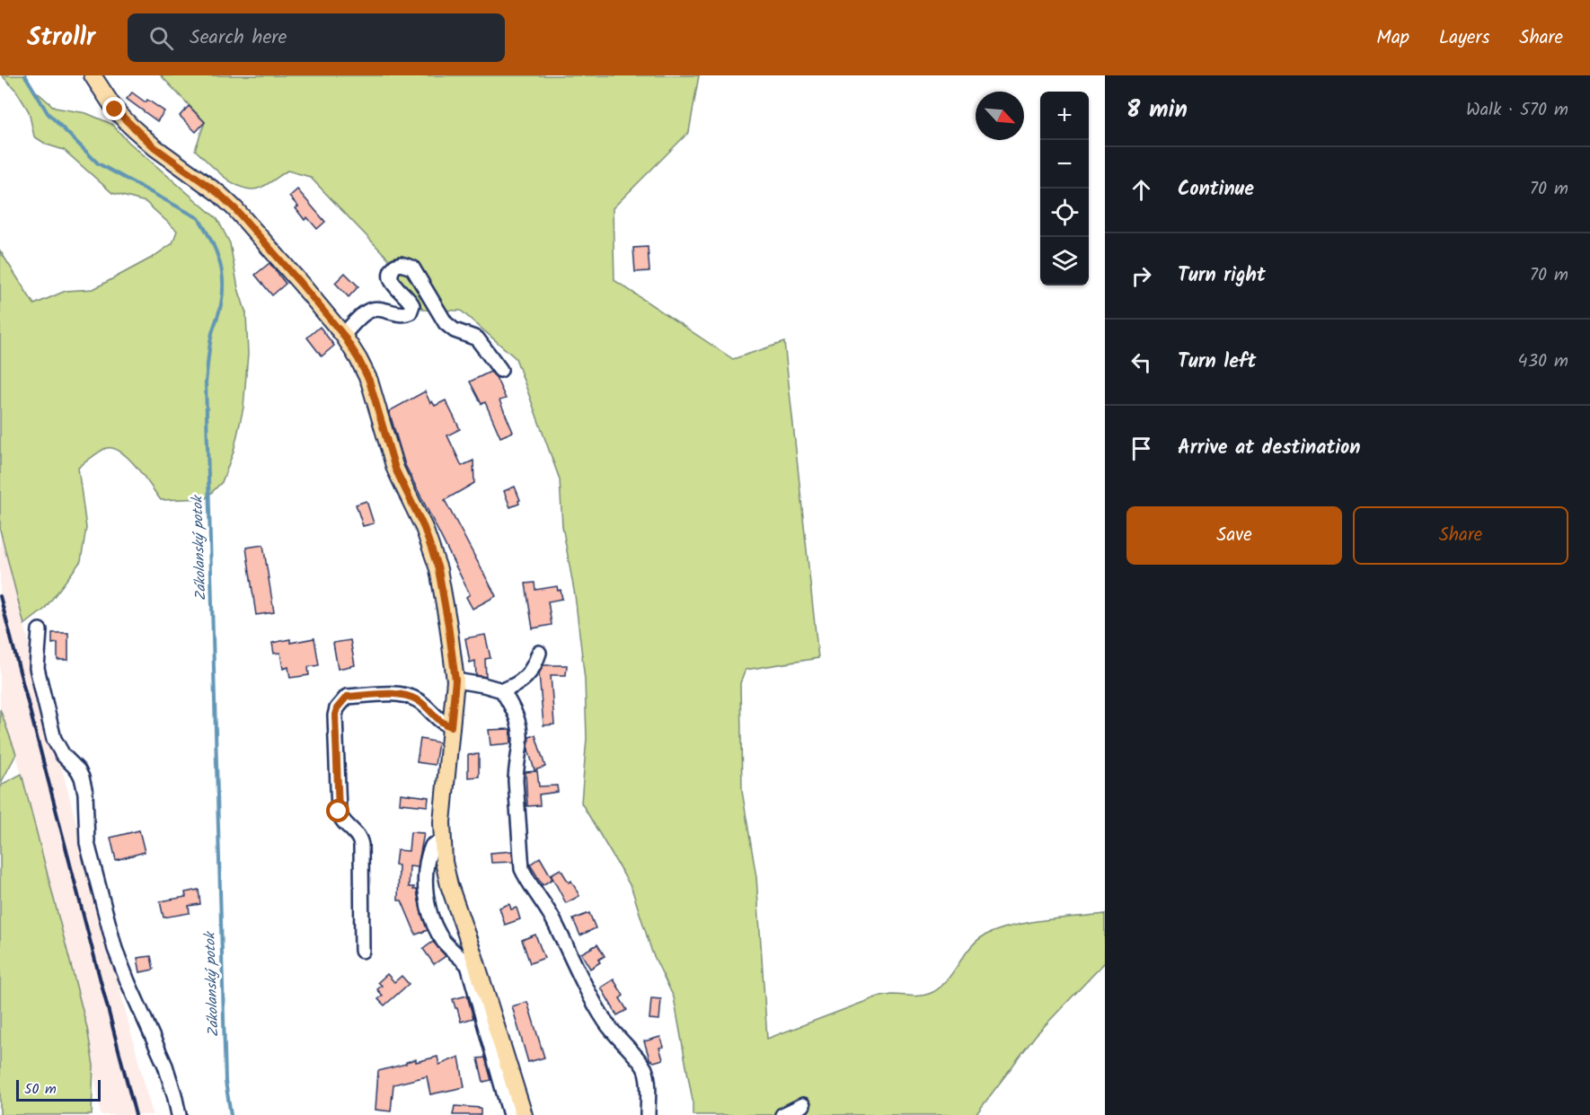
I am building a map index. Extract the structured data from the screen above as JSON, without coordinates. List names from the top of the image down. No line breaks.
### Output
{"water":["Zákolanský potok"],"scale_bar":"50 m","north":"bottom right","page":{"header":"Strollr","search":"Search here","nav":["Map","Layers","Share"],"heading":["8 min","Walk · 570 m"],"map_buttons":["+","−"],"list":[["Continue","70 m"],["Turn right","70 m"],["Turn left","430 m"],"Arrive at destination"],"buttons":["Save","Share"],"scale":"50 m"}}
